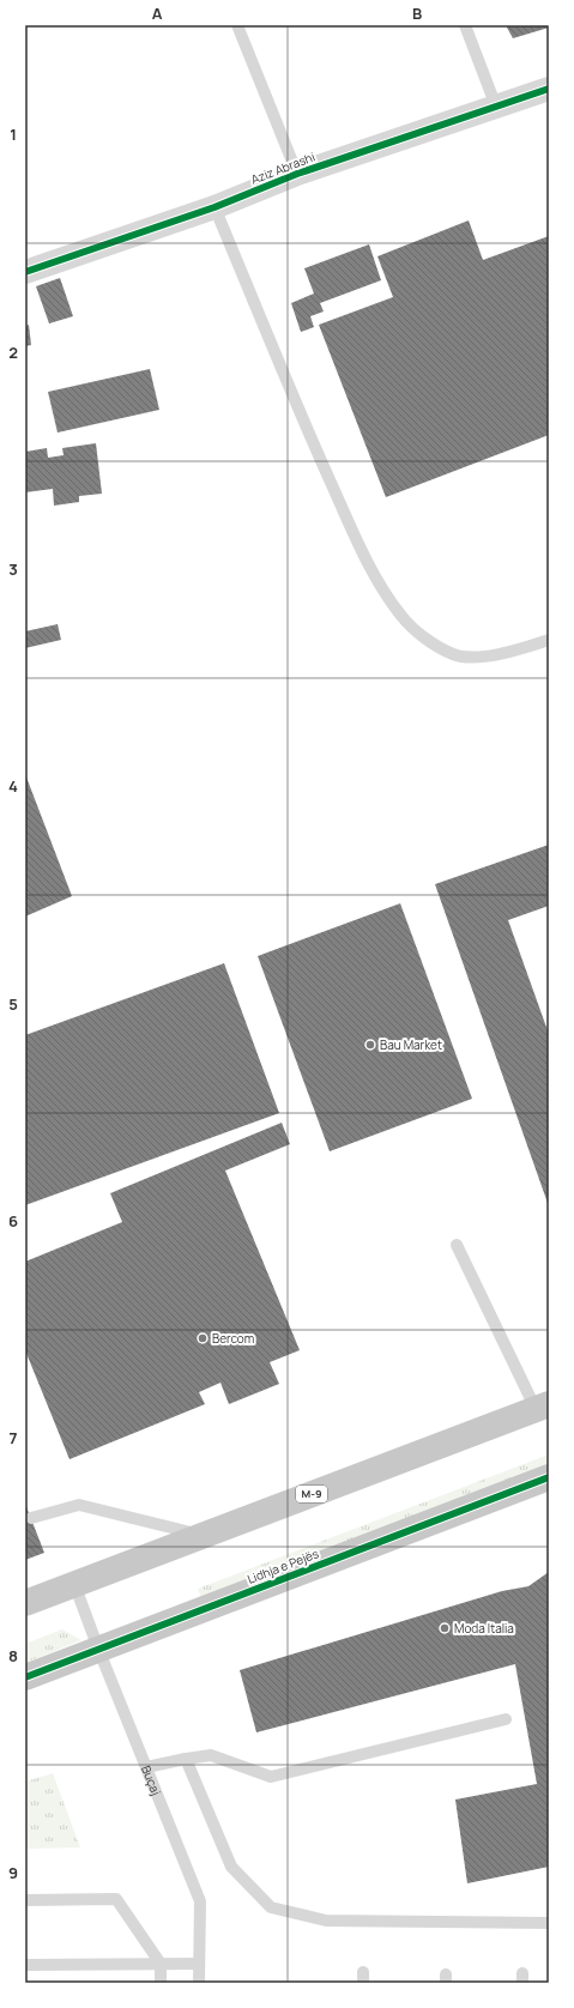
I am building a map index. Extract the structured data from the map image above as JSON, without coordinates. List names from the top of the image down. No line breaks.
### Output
{"streets":{"highway":["M-9","Lidhja e Pejës"],"street":["Aziz Abrashi"],"lane":["Buçaj"]},"crossings":[["M-9","Buçaj"],["Lidhja e Pejës","Buçaj"]],"places":["Bau Market","Bercom","Moda Italia"],"grid":{"columns":["A","B"],"rows":["1","2","3","4","5","6","7","8","9"]}}
